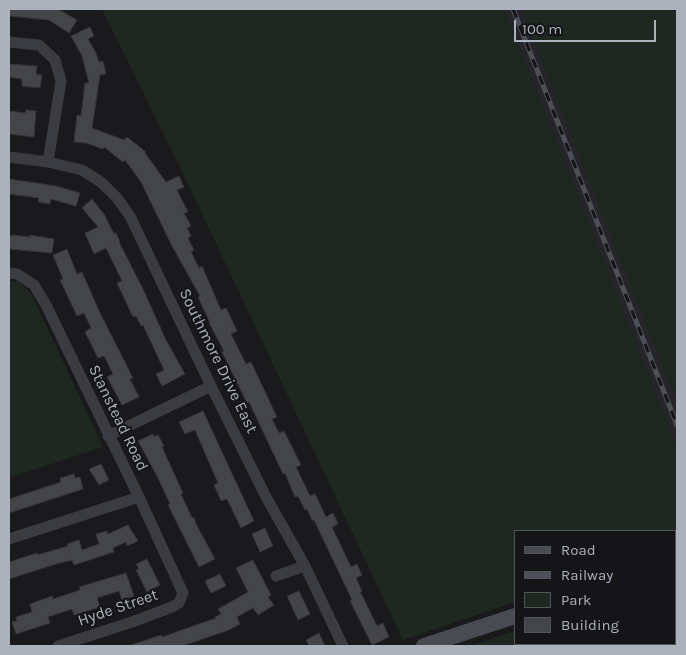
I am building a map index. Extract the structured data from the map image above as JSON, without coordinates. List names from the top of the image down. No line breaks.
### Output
{"streets":{"street":["Southmore Drive East","Stanstead Road","Hyde Street"]},"crossings":[["Stanstead Road","Hyde Street"]],"legend":["Road","Railway","Park","Building"],"scale_bar":"100 m"}
